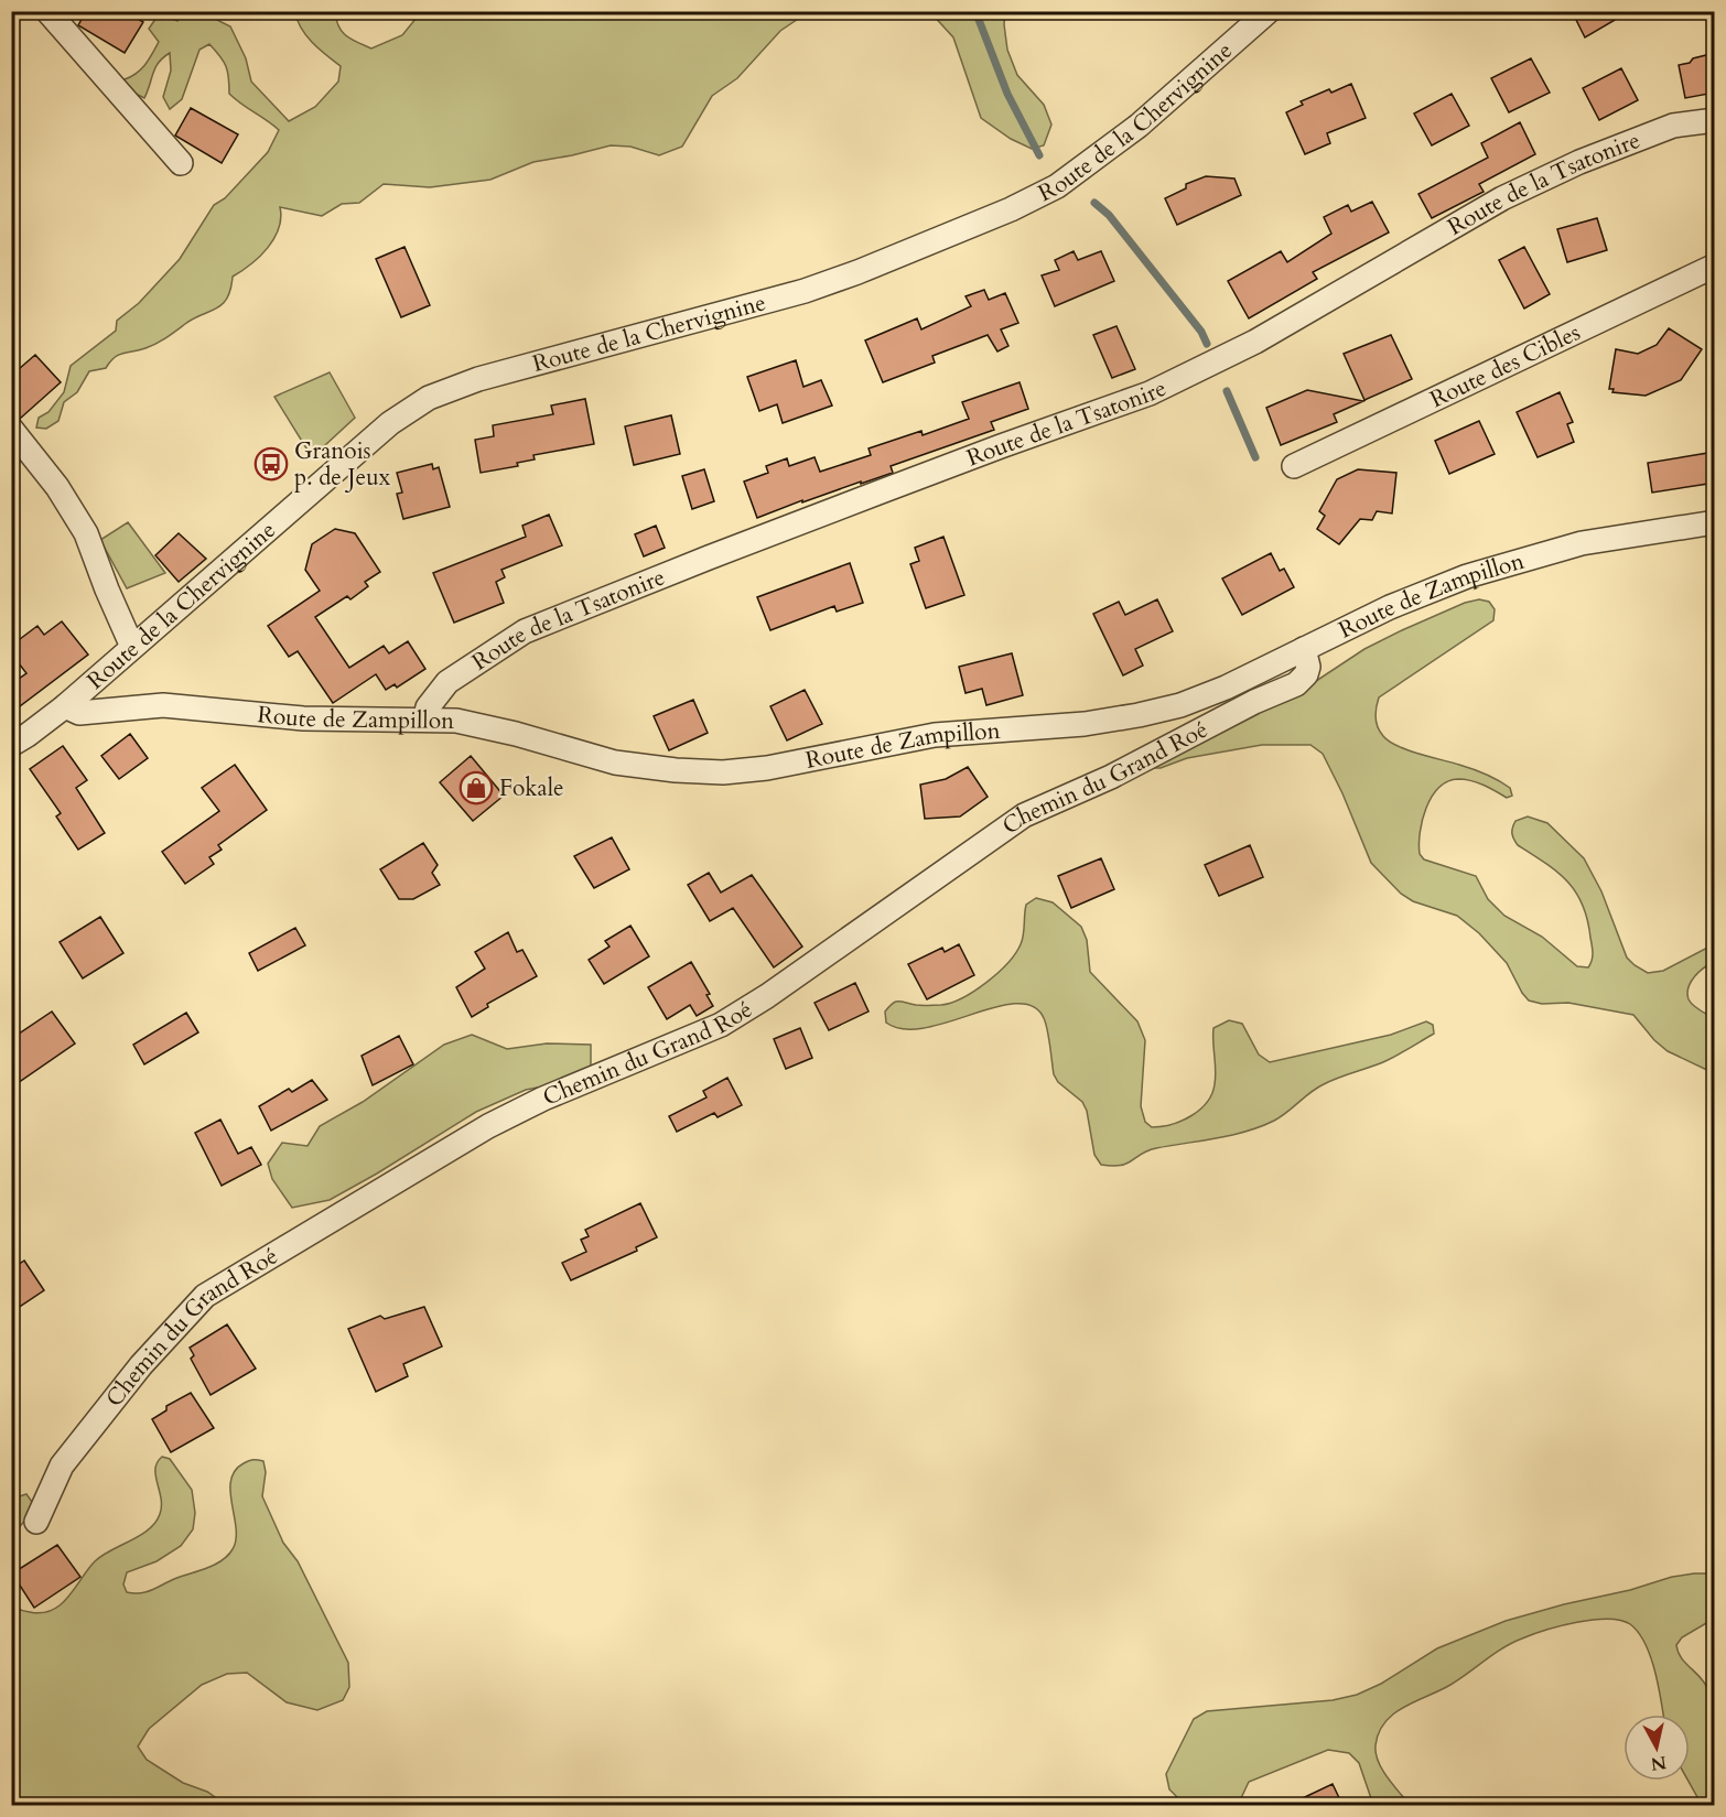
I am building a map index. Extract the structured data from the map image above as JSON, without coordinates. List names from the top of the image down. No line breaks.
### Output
{"streets":{"street":["Route de la Chervignine","Route de la Tsatonire","Route des Cibles","Route de Zampillon","Chemin du Grand Roé"]},"crossings":[["Route de la Chervignine","Route de Zampillon"],["Route de la Tsatonire","Route de Zampillon"],["Route de Zampillon","Chemin du Grand Roé"]],"places":{"bus stop":["Granois p. de Jeux"],"shop":["Fokale"]},"north":"bottom"}
